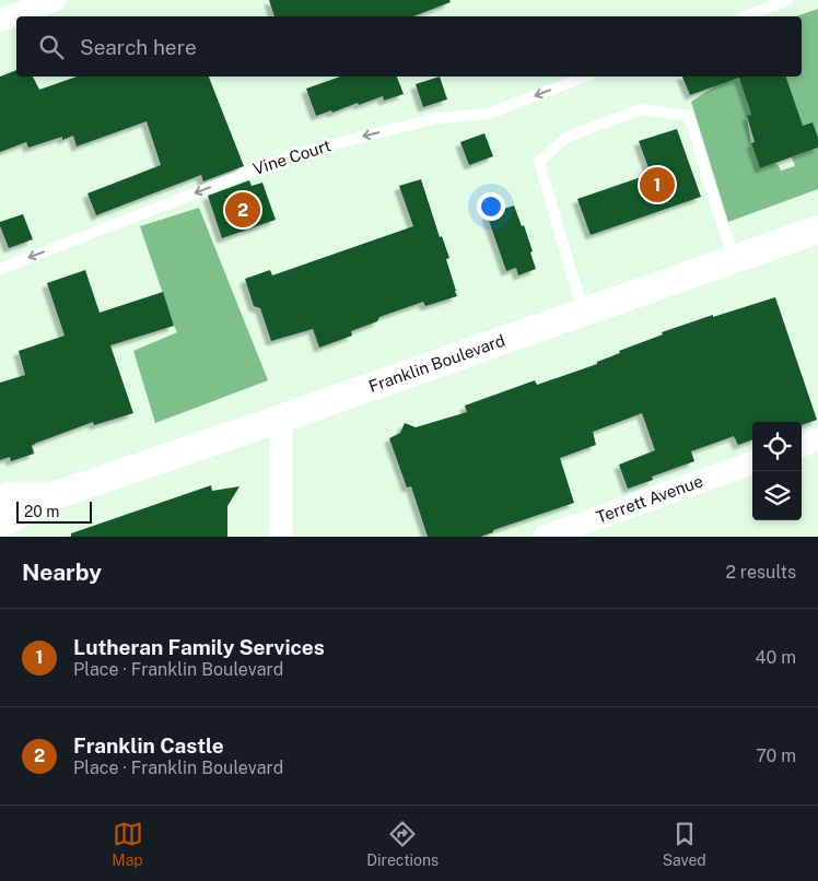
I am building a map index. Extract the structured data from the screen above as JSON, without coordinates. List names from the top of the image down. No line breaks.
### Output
{"streets":{"street":["Franklin Boulevard","Terrett Avenue"],"lane":["Vine Court"]},"one_way":["Vine Court"],"scale_bar":"20 m","page":{"search":"Search here","pins":["1","2"],"scale":"20 m","heading":["Nearby","2 results"],"list":[{"mark":"1","name":"Lutheran Family Services","note":"Place · Franklin Boulevard","value":"40 m"},{"mark":"2","name":"Franklin Castle","note":"Place · Franklin Boulevard","value":"70 m"}],"nav":["Map","Directions","Saved"]}}
